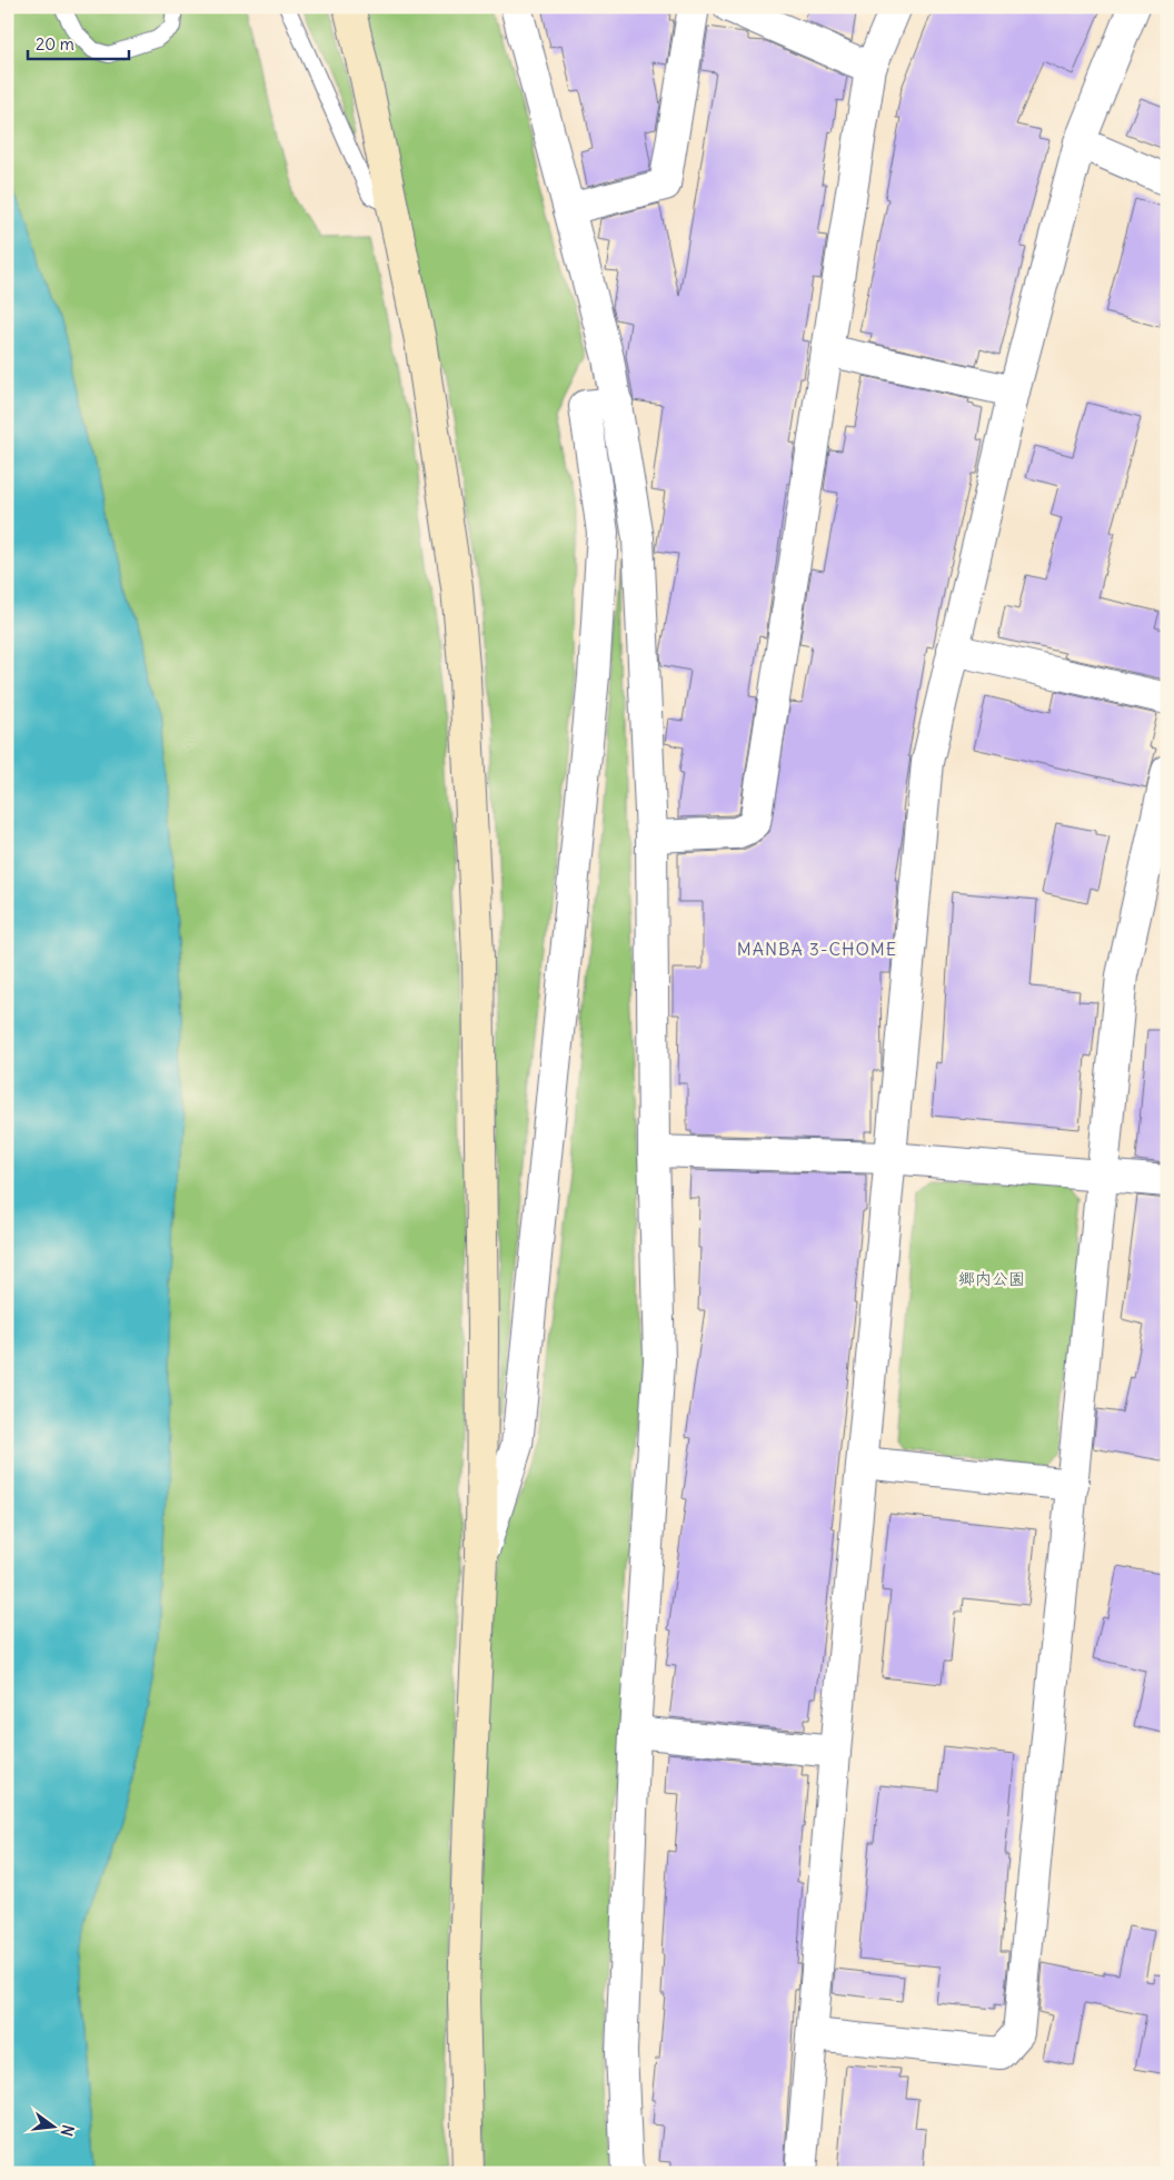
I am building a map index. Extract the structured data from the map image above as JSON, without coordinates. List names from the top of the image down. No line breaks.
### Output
{"districts":["MANBA 3-CHOME"],"parks":["郷内公園"],"scale_bar":"20 m","north":"right"}
